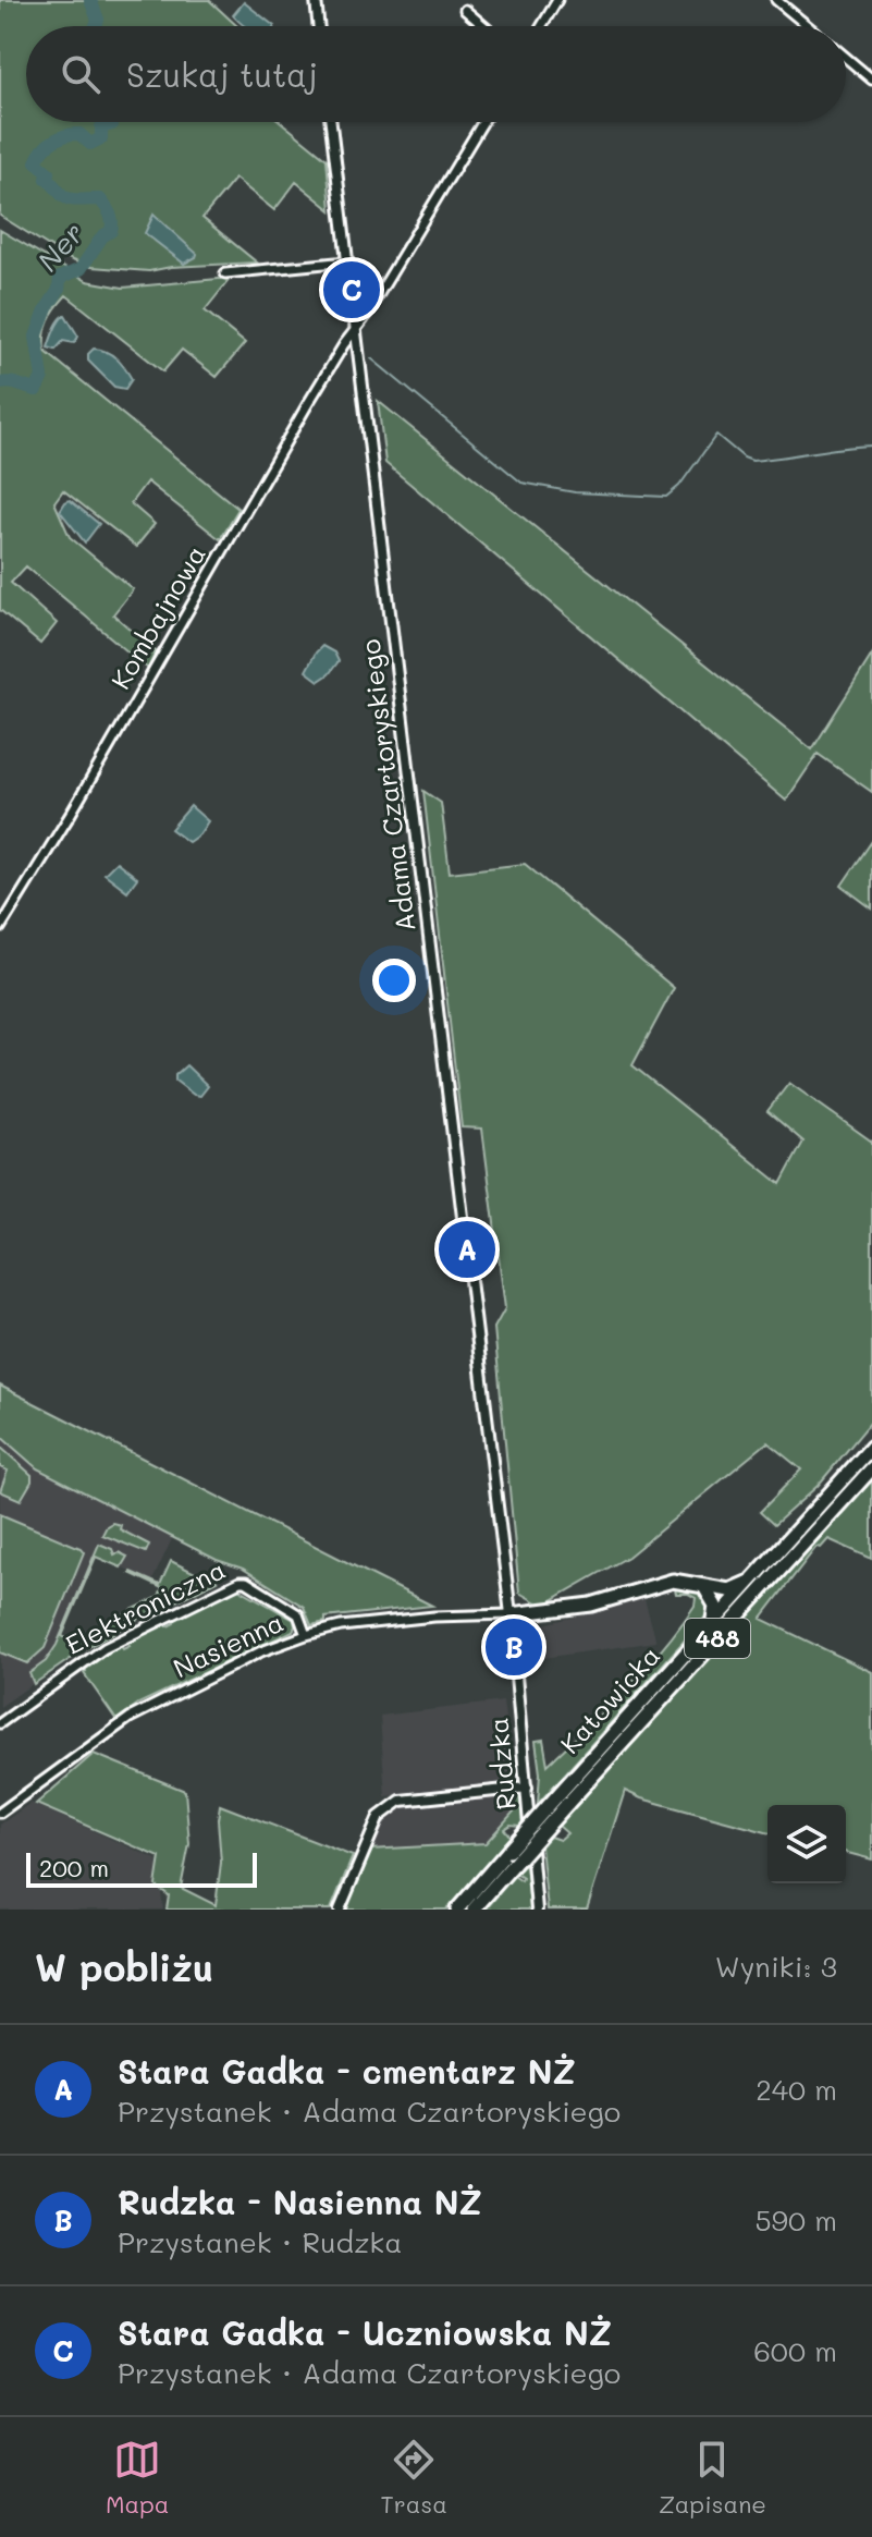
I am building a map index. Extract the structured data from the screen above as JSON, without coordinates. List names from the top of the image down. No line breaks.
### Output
{"streets":{"main road":["488","Katowicka"],"street":["Kombajnowa","Adama Czartoryskiego","Elektroniczna","Nasienna","Rudzka"]},"crossings":[["Kombajnowa","Adama Czartoryskiego"],["Adama Czartoryskiego","Nasienna"],["Adama Czartoryskiego","Rudzka"],["Elektroniczna","Nasienna"],["Nasienna","Rudzka"]],"water":["Ner"],"scale_bar":"200 m","page":{"search":"Szukaj tutaj","pins":["C","A","B"],"scale":"200 m","heading":["W pobliżu","Wyniki: 3"],"list":[{"mark":"A","name":"Stara Gadka - cmentarz NŻ","note":"Przystanek · Adama Czartoryskiego","value":"240 m"},{"mark":"B","name":"Rudzka - Nasienna NŻ","note":"Przystanek · Rudzka","value":"590 m"},{"mark":"C","name":"Stara Gadka - Uczniowska NŻ","note":"Przystanek · Adama Czartoryskiego","value":"600 m"}],"nav":["Mapa","Trasa","Zapisane"]}}
